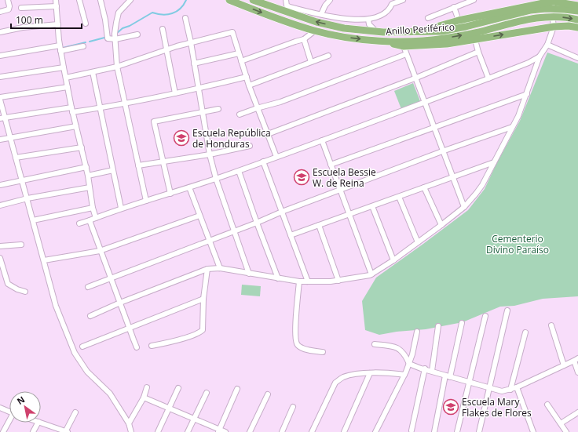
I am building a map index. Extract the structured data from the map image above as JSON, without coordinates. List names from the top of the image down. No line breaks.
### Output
{"streets":{"highway":["Anillo Periférico"]},"parks":["Cementerio Divino Paraíso"],"places":{"school or university":["Escuela República de Honduras","Escuela Bessie W. de Reina","Escuela Mary Flakes de Flores"]},"scale_bar":"100 m","north":"top left"}
